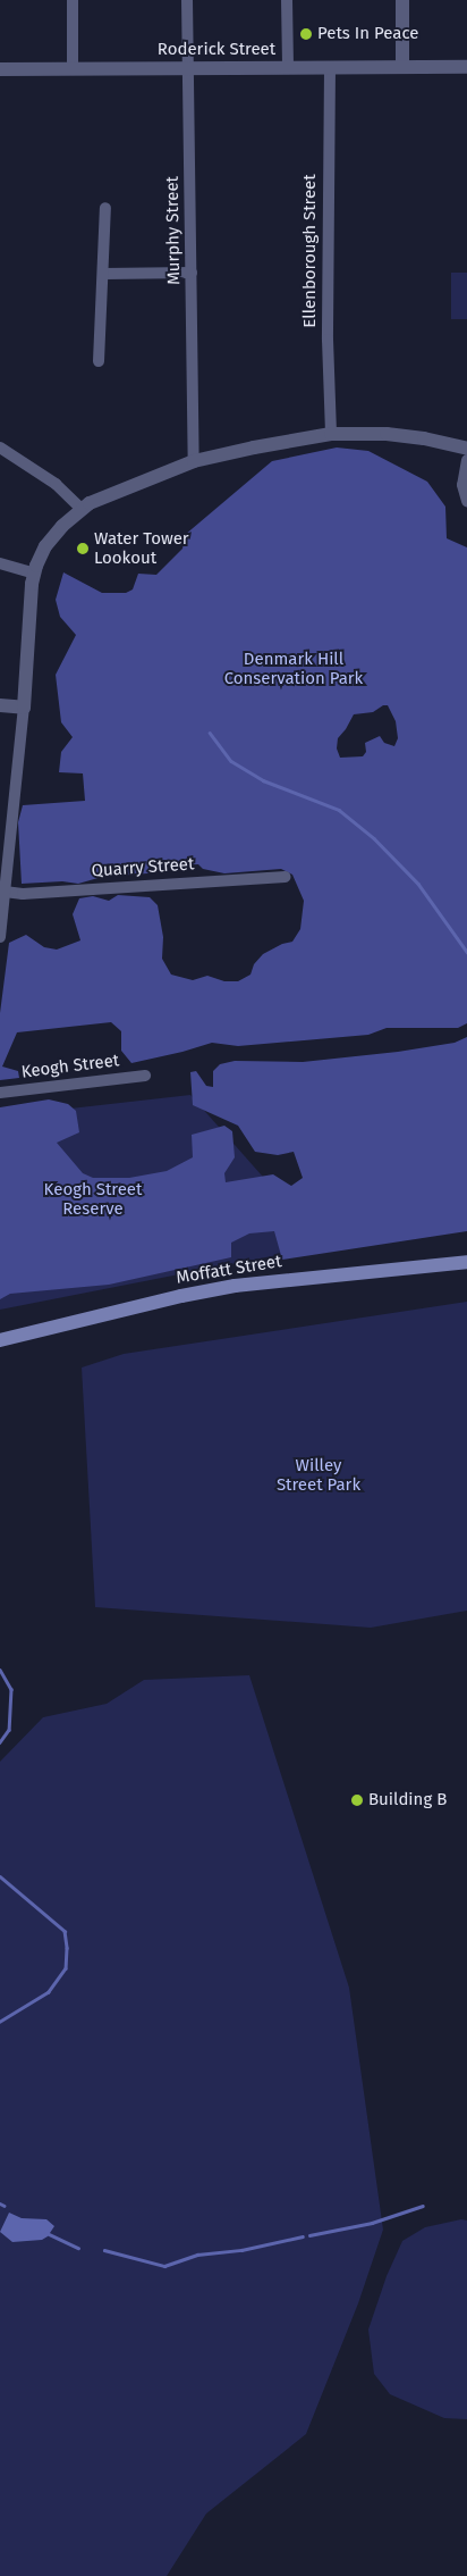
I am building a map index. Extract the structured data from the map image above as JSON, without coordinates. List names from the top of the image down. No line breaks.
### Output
{"streets":{"main road":["Moffatt Street"],"street":["Roderick Street","Murphy Street","Ellenborough Street","Quarry Street","Keogh Street"]},"crossings":[["Roderick Street","Murphy Street"],["Roderick Street","Ellenborough Street"]],"parks":["Denmark Hill Conservation Park","Keogh Street Reserve","Willey Street Park"],"places":["Pets In Peace","Water Tower Lookout","Building B"]}
